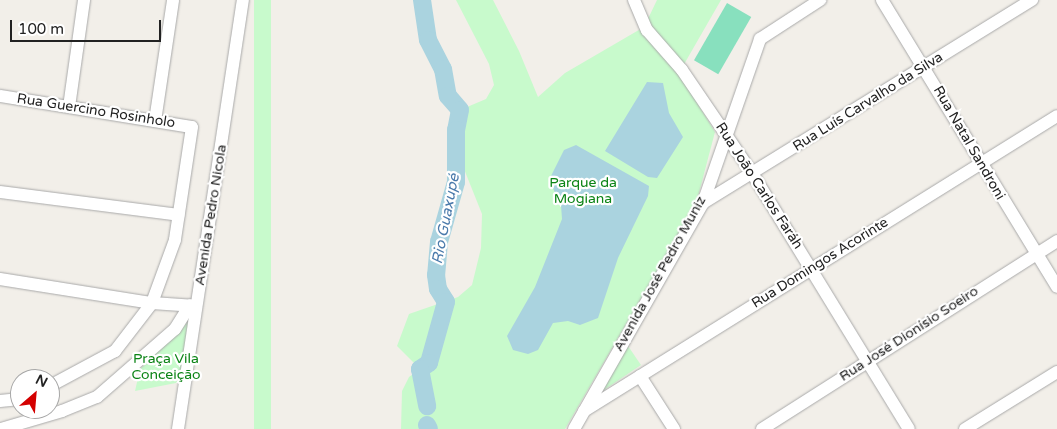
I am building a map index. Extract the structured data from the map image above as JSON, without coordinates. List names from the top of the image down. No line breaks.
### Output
{"streets":{"street":["Rua Luís Carvalho da Silva","Rua Guercino Rosinholo","Rua Natal Sandroni","Rua João Carlos Faráh","Avenida Pedro Nicola","Rua Domingos Acorinte","Avenida José Pedro Muniz","Rua José Dionísio Soeiro"]},"crossings":[["Rua Luís Carvalho da Silva","Rua Natal Sandroni"],["Rua Luís Carvalho da Silva","Rua João Carlos Faráh"],["Rua Luís Carvalho da Silva","Avenida José Pedro Muniz"],["Rua Natal Sandroni","Rua Domingos Acorinte"],["Rua Natal Sandroni","Rua José Dionísio Soeiro"],["Rua João Carlos Faráh","Rua Domingos Acorinte"],["Rua João Carlos Faráh","Avenida José Pedro Muniz"],["Rua João Carlos Faráh","Rua José Dionísio Soeiro"],["Rua Domingos Acorinte","Avenida José Pedro Muniz"]],"water":["Rio Guaxupé"],"parks":["Parque da Mogiana","Praça Vila Conceição"],"scale_bar":"100 m","north":"top right"}
